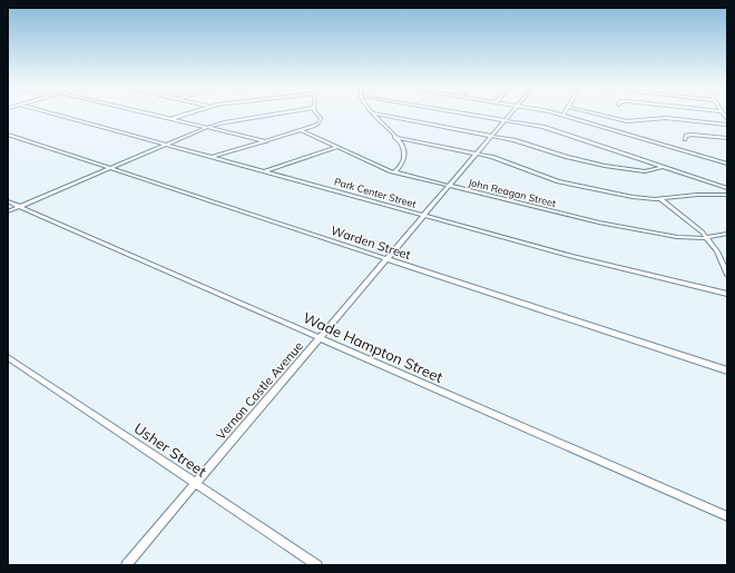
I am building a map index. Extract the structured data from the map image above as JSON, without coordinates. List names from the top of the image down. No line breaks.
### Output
{"streets":{"street":["Park Center Street","John Reagan Street","Warden Street","Wade Hampton Street","Vernon Castle Avenue","Usher Street"]},"crossings":[["Park Center Street","Vernon Castle Avenue"],["John Reagan Street","Vernon Castle Avenue"],["Warden Street","Vernon Castle Avenue"],["Wade Hampton Street","Vernon Castle Avenue"],["Vernon Castle Avenue","Usher Street"]]}
